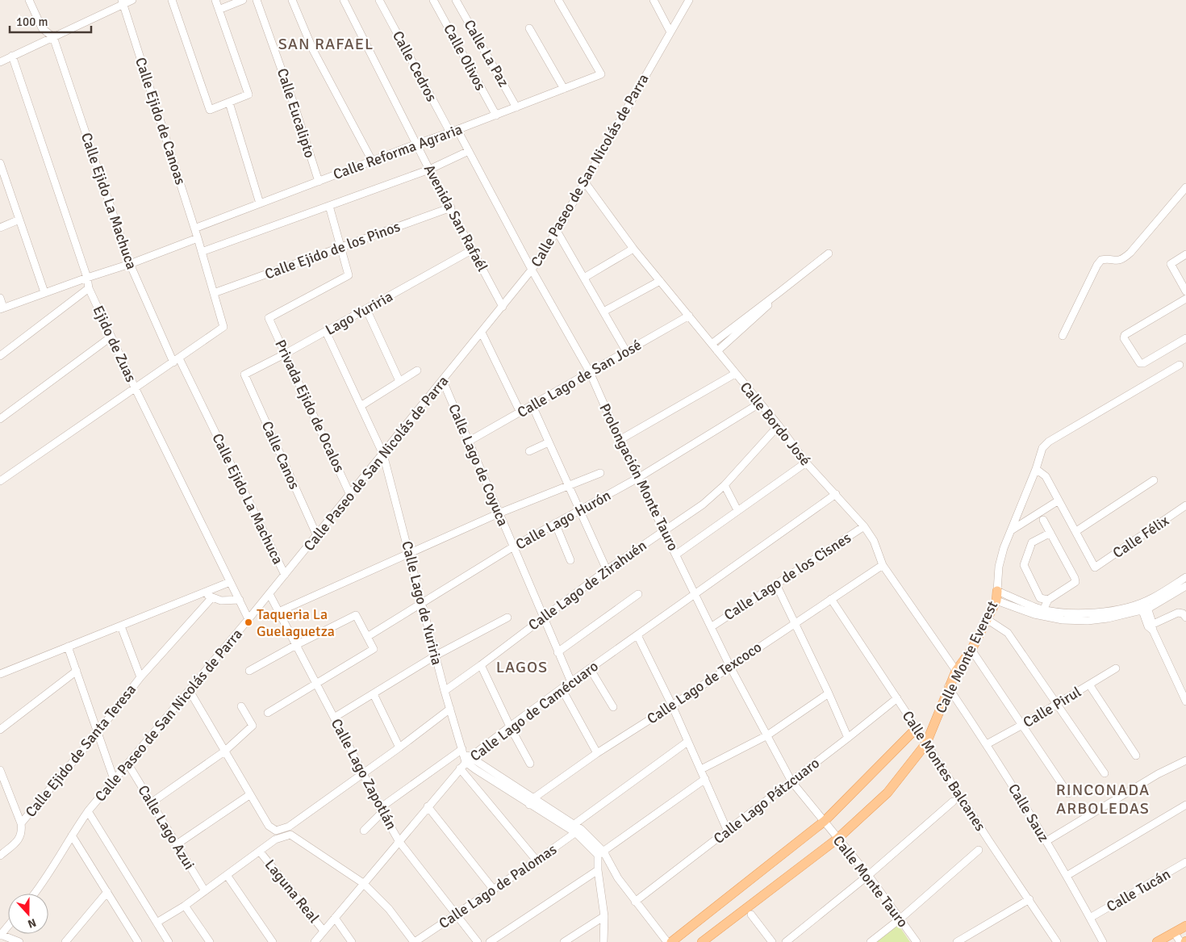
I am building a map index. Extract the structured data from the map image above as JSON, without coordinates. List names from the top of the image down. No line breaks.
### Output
{"streets":{"main road":["Calle Monte Everest"],"street":["Calle La Paz","Calle Olivos","Calle Cedros","Calle Eucalipto","Calle Ejido de Canoas","Calle Reforma Agraria","Calle Paseo de San Nicolás de Parra","Calle Ejido La Machuca","Avenida San Rafaél","Calle Ejido de los Pinos","Lago Yuriria","Ejido de Zuas","Calle Lago de San José","Privada Ejido de Ocalos","Calle Bordo José","Calle Canos","Calle Lago de Coyuca","Prolongación Monte Tauro","Calle Lago Hurón","Calle Félix","Calle Lago de los Cisnes","Calle Lago de Zirahuén","Calle Lago de Yuriria","Calle Lago de Texcoco","Calle Pirul","Calle Lago de Camécuaro","Calle Ejido de Santa Teresa","Calle Montes Balcanes","Calle Lago Zapotlán","Calle Lago Pátzcuaro","Calle Sauz","Calle Lago Azui","Calle Monte Tauro","Calle Lago de Palomas","Calle Tucán","Laguna Real"]},"crossings":[["Calle La Paz","Calle Reforma Agraria"],["Calle Olivos","Calle Reforma Agraria"],["Calle Cedros","Calle Reforma Agraria"],["Calle Cedros","Prolongación Monte Tauro"],["Calle Eucalipto","Calle Reforma Agraria"],["Calle Ejido de Canoas","Calle Reforma Agraria"],["Calle Ejido de Canoas","Calle Ejido La Machuca"],["Calle Ejido de Canoas","Calle Ejido de los Pinos"],["Calle Reforma Agraria","Avenida San Rafaél"],["Calle Reforma Agraria","Prolongación Monte Tauro"],["Calle Paseo de San Nicolás de Parra","Calle Ejido La Machuca"],["Calle Paseo de San Nicolás de Parra","Avenida San Rafaél"],["Calle Paseo de San Nicolás de Parra","Ejido de Zuas"],["Calle Paseo de San Nicolás de Parra","Privada Ejido de Ocalos"],["Calle Paseo de San Nicolás de Parra","Calle Bordo José"],["Calle Paseo de San Nicolás de Parra","Calle Canos"],["Calle Paseo de San Nicolás de Parra","Calle Lago de Coyuca"],["Calle Paseo de San Nicolás de Parra","Prolongación Monte Tauro"],["Calle Paseo de San Nicolás de Parra","Calle Lago de Yuriria"],["Calle Paseo de San Nicolás de Parra","Calle Lago Zapotlán"],["Calle Paseo de San Nicolás de Parra","Calle Lago Azui"],["Avenida San Rafaél","Calle Ejido de los Pinos"],["Avenida San Rafaél","Lago Yuriria"],["Calle Ejido de los Pinos","Privada Ejido de Ocalos"],["Lago Yuriria","Privada Ejido de Ocalos"],["Lago Yuriria","Calle Canos"],["Lago Yuriria","Calle Lago de Yuriria"],["Calle Lago de San José","Calle Bordo José"],["Calle Lago de San José","Calle Lago de Coyuca"],["Calle Lago de San José","Prolongación Monte Tauro"],["Calle Bordo José","Calle Lago Hurón"],["Calle Bordo José","Calle Lago de los Cisnes"],["Calle Bordo José","Calle Lago de Zirahuén"],["Calle Bordo José","Calle Monte Everest"],["Calle Bordo José","Calle Lago de Texcoco"],["Calle Bordo José","Calle Lago de Camécuaro"],["Calle Lago de Coyuca","Calle Lago Hurón"],["Calle Lago de Coyuca","Calle Lago de Zirahuén"],["Calle Lago de Coyuca","Calle Lago de Camécuaro"],["Prolongación Monte Tauro","Calle Lago Hurón"],["Prolongación Monte Tauro","Calle Lago de los Cisnes"],["Prolongación Monte Tauro","Calle Lago de Zirahuén"],["Prolongación Monte Tauro","Calle Lago de Texcoco"],["Prolongación Monte Tauro","Calle Lago de Camécuaro"],["Prolongación Monte Tauro","Calle Lago Pátzcuaro"],["Prolongación Monte Tauro","Calle Monte Tauro"],["Calle Lago Hurón","Calle Lago de Yuriria"],["Calle Lago de Zirahuén","Calle Lago de Yuriria"],["Calle Monte Everest","Calle Montes Balcanes"],["Calle Monte Everest","Calle Sauz"],["Calle Monte Everest","Calle Monte Tauro"],["Calle Lago de Texcoco","Calle Montes Balcanes"],["Calle Pirul","Calle Sauz"],["Calle Lago de Camécuaro","Calle Lago Zapotlán"],["Calle Lago de Camécuaro","Laguna Real"],["Calle Montes Balcanes","Calle Lago Pátzcuaro"],["Calle Lago Zapotlán","Calle Lago de Palomas"],["Calle Sauz","Calle Tucán"]],"districts":["SAN RAFAEL","LAGOS","RINCONADA ARBOLEDAS"],"places":["Taqueria La Guelaguetza"],"scale_bar":"100 m","north":"bottom"}
